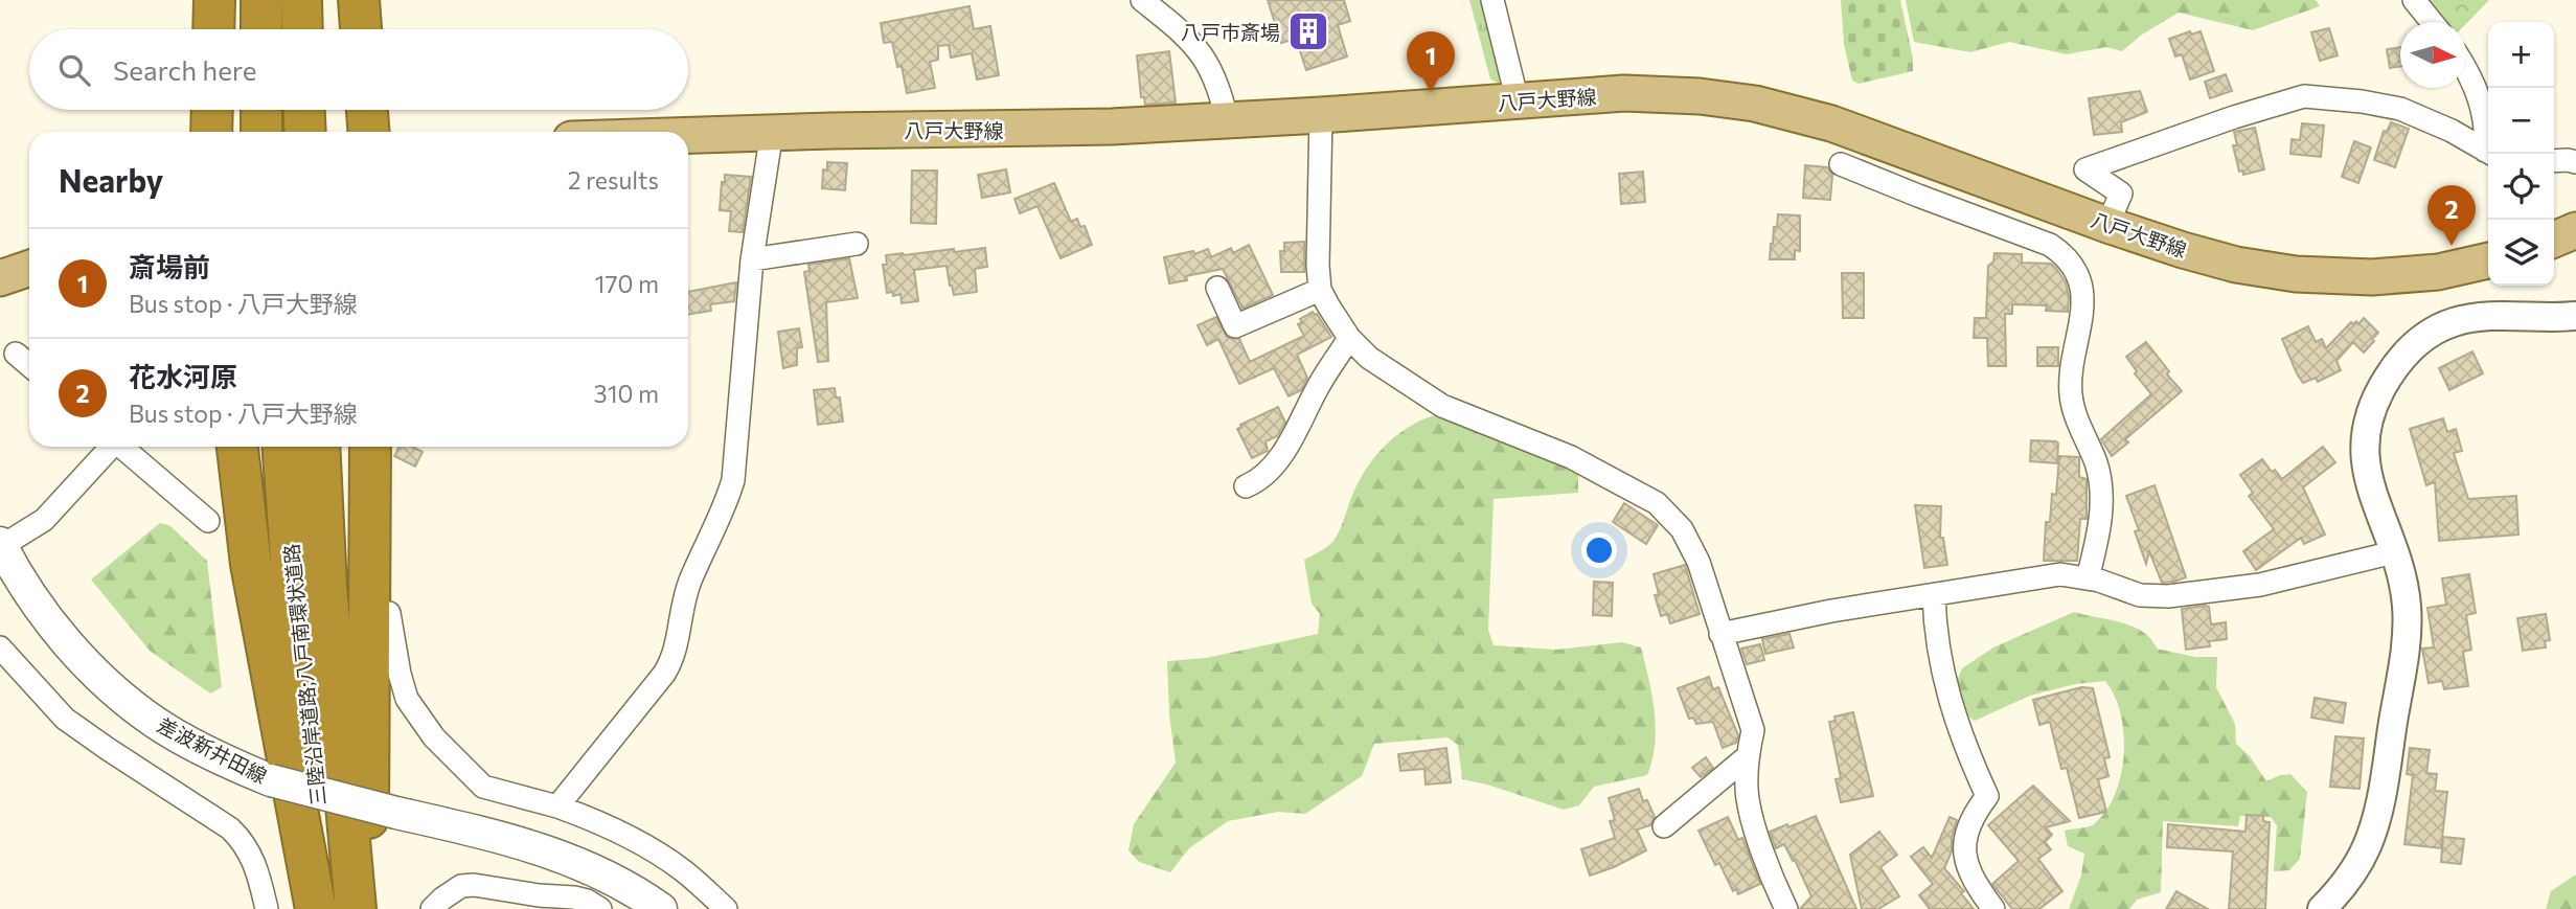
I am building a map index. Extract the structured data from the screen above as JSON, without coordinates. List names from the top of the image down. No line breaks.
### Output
{"streets":{"highway":["三陸沿岸道路;八戸南環状道路"],"main road":["八戸大野線","差波新井田線"]},"places":{"building":["八戸市斎場"]},"north":"right","page":{"map_buttons":["+","−"],"search":"Search here","pins":["1","2"],"heading":["Nearby","2 results"],"list":[{"mark":"1","name":"斎場前","note":"Bus stop · 八戸大野線","value":"170 m"},{"mark":"2","name":"花水河原","note":"Bus stop · 八戸大野線","value":"310 m"}]}}
